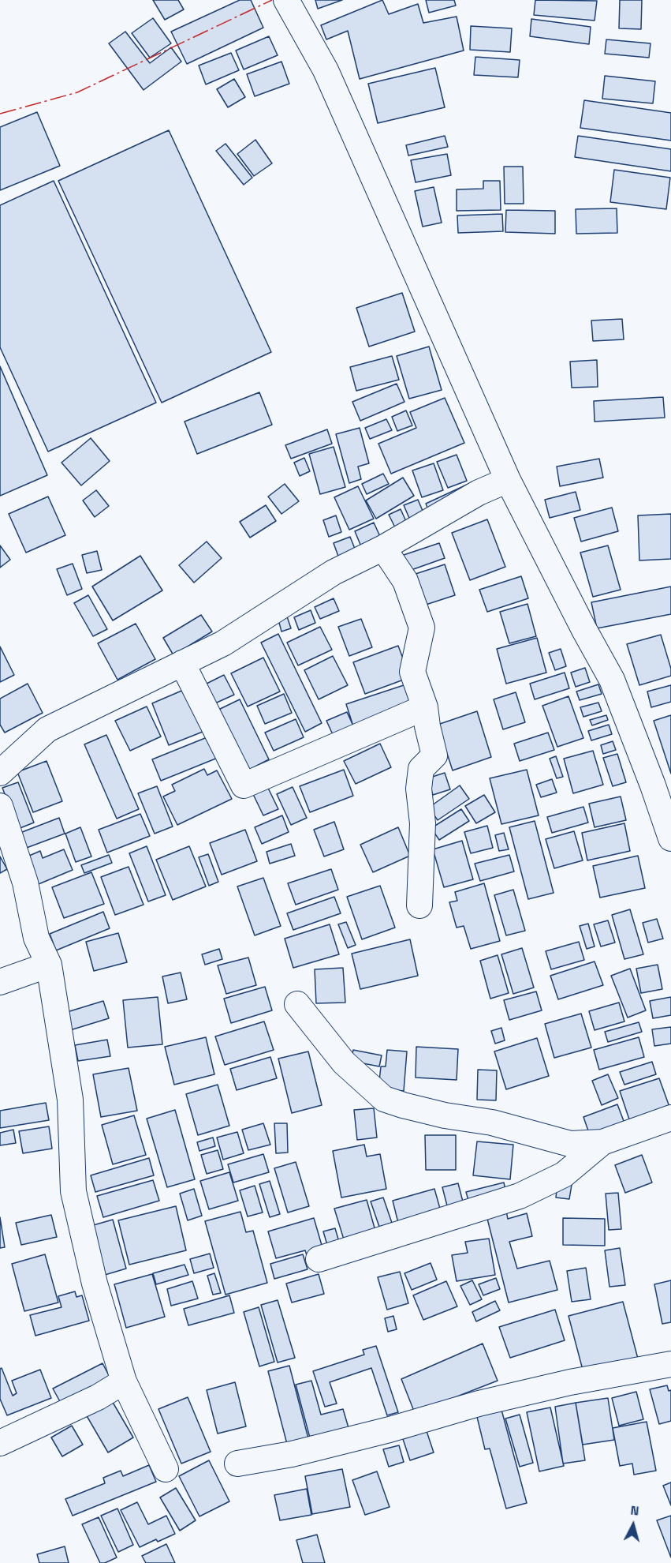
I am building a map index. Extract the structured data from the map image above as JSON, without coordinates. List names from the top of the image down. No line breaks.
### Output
{"north":"top"}
